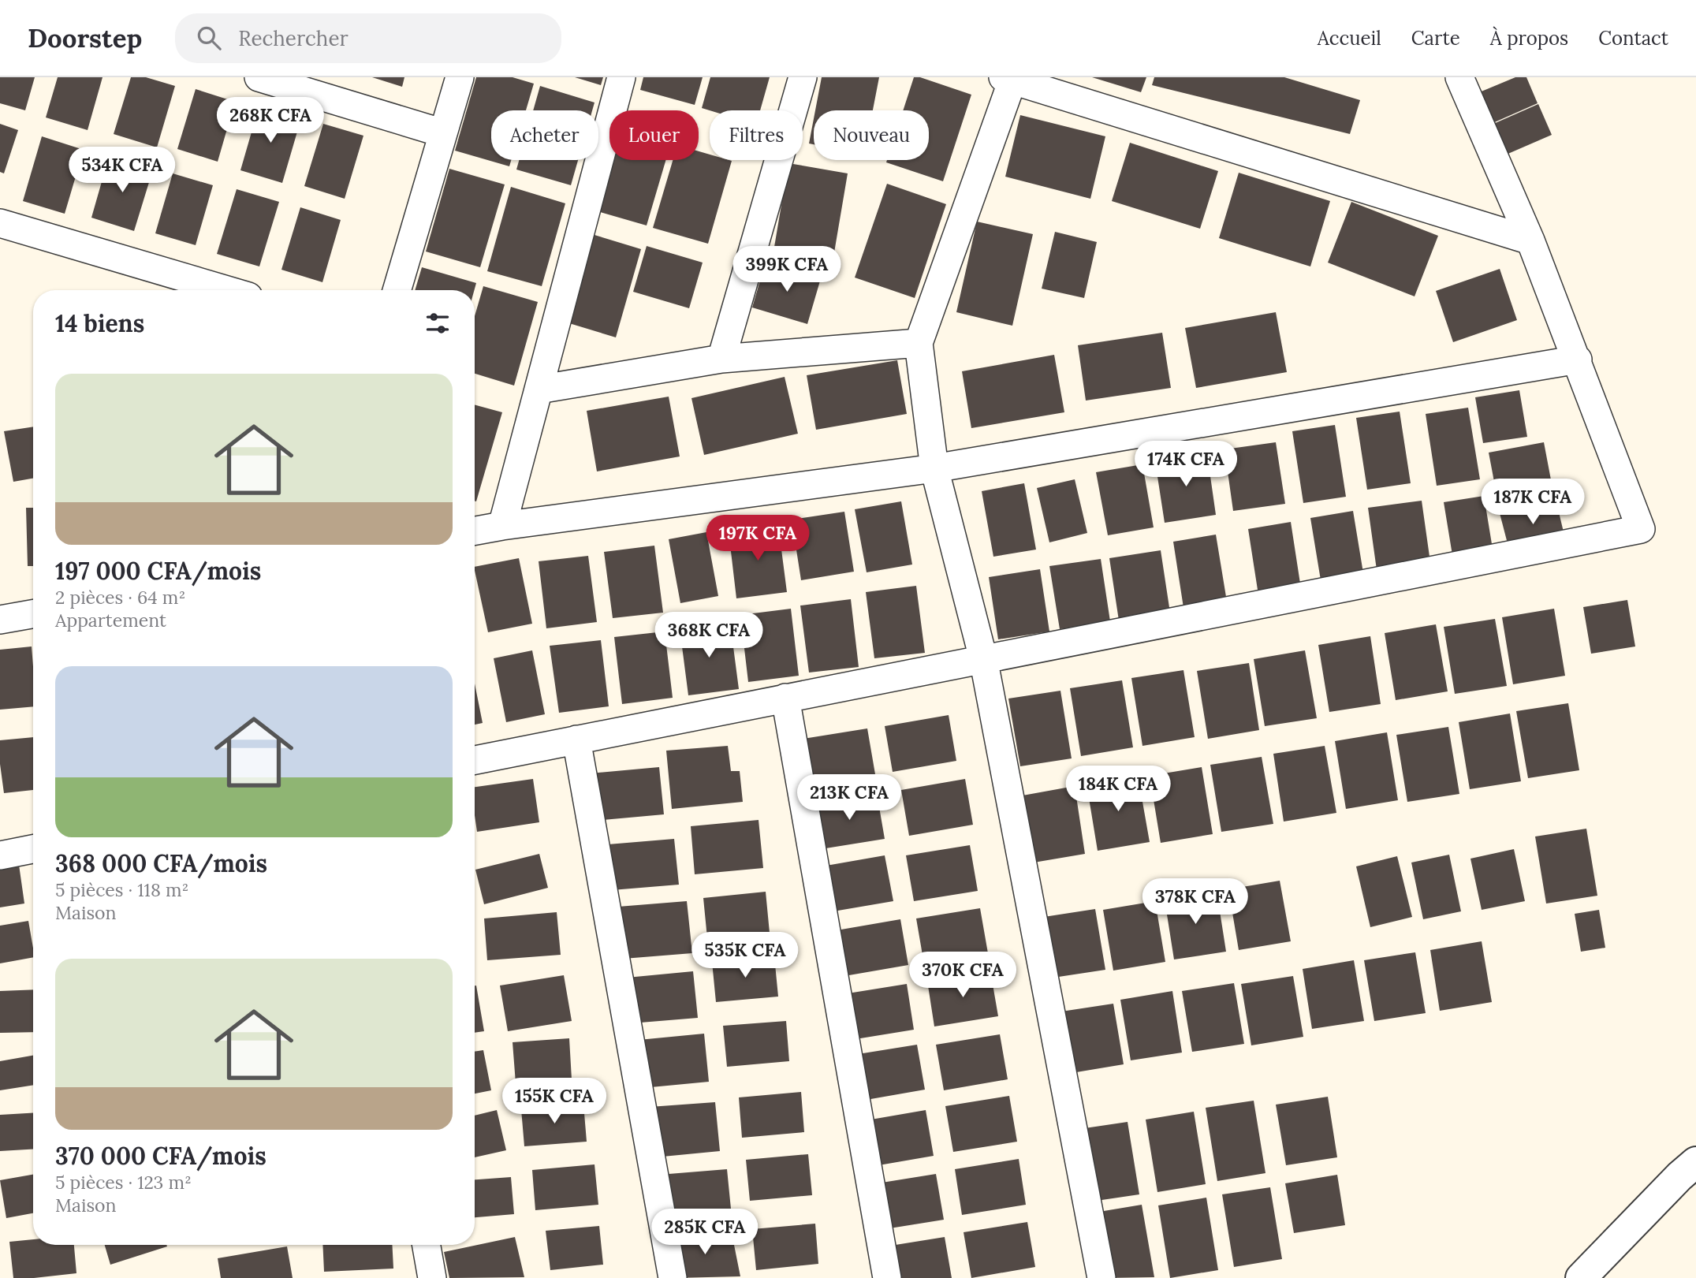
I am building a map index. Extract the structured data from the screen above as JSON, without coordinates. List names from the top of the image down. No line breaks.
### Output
{"page":{"header":"Doorstep","search":"Rechercher","nav":["Accueil","Carte","À propos","Contact"],"price":["268K CFA","534K CFA","399K CFA","174K CFA","187K CFA","197K CFA","368K CFA","184K CFA","213K CFA","378K CFA","535K CFA","370K CFA","155K CFA","285K CFA"],"chip":["Acheter","Louer","Filtres","Nouveau"],"heading":"14 biens","list":[{"name":"197 000 CFA/mois","note":"2 pièces · 64 m² · Appartement"},{"name":"368 000 CFA/mois","note":"5 pièces · 118 m² · Maison"},{"name":"370 000 CFA/mois","note":"5 pièces · 123 m² · Maison"}]}}
